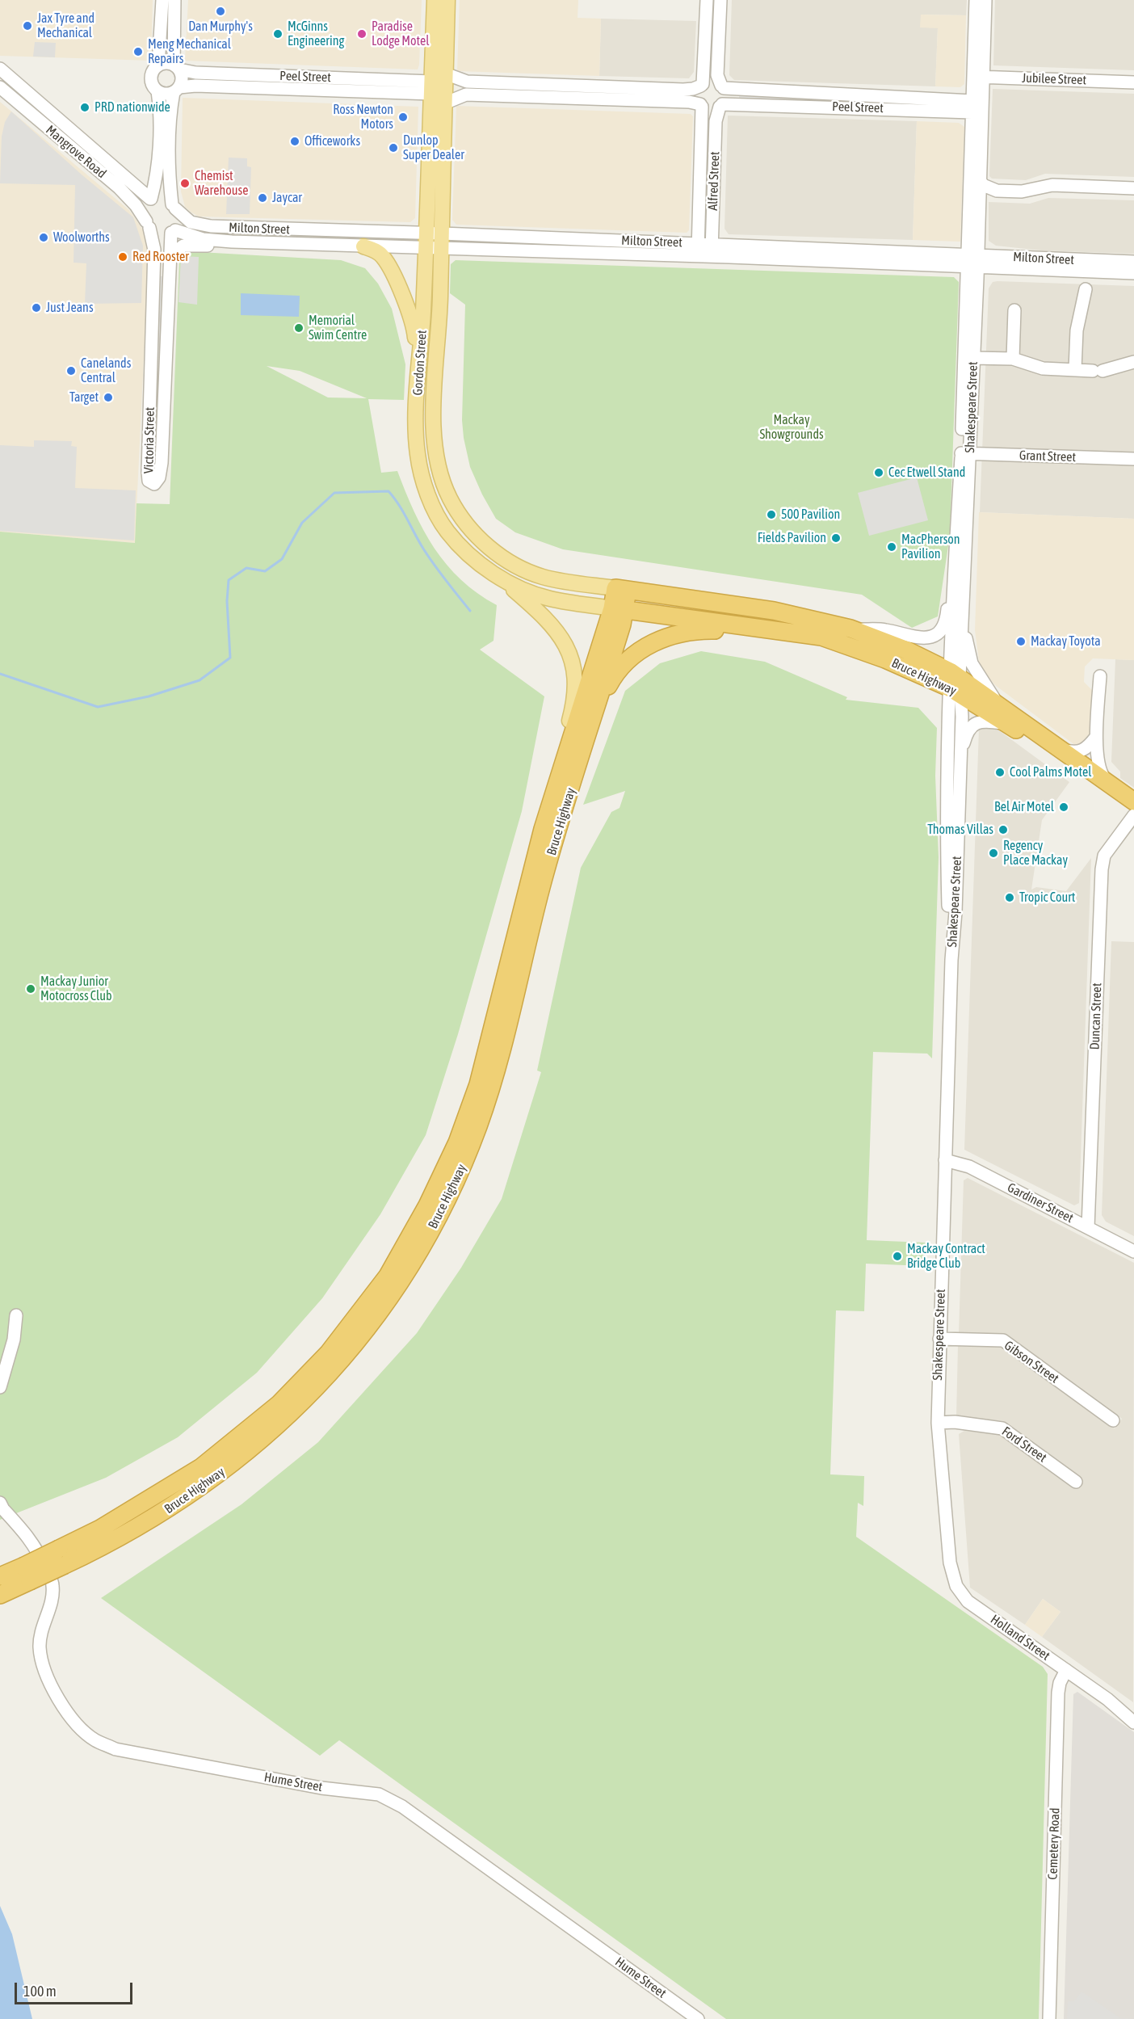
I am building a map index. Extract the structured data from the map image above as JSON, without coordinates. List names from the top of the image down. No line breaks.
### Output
{"streets":{"highway":["Bruce Highway"],"main road":["Gordon Street"],"street":["Peel Street","Jubilee Street","Mangrove Road","Alfred Street","Milton Street","Shakespeare Street","Victoria Street","Grant Street","Duncan Street","Gardiner Street","Gibson Street","Ford Street","Holland Street","Hume Street","Cemetery Road"]},"crossings":[["Peel Street","Alfred Street"],["Peel Street","Gordon Street"],["Peel Street","Shakespeare Street"],["Jubilee Street","Shakespeare Street"],["Mangrove Road","Milton Street"],["Mangrove Road","Victoria Street"],["Alfred Street","Milton Street"],["Milton Street","Gordon Street"],["Milton Street","Shakespeare Street"],["Milton Street","Victoria Street"],["Gordon Street","Bruce Highway"],["Shakespeare Street","Grant Street"],["Shakespeare Street","Bruce Highway"],["Shakespeare Street","Gardiner Street"],["Shakespeare Street","Gibson Street"],["Shakespeare Street","Ford Street"],["Shakespeare Street","Holland Street"],["Bruce Highway","Duncan Street"],["Duncan Street","Gardiner Street"],["Holland Street","Cemetery Road"]],"parks":["Mackay Showgrounds"],"places":["Dan Murphy's","Jax Tyre and Mechanical","McGinns Engineering","Paradise Lodge Motel","Meng Mechanical Repairs","PRD nationwide","Ross Newton Motors","Officeworks","Dunlop Super Dealer","Chemist Warehouse","Jaycar","Woolworths","Red Rooster","Just Jeans","Memorial Swim Centre","Canelands Central","Target","Cec Etwell Stand","500 Pavilion","Fields Pavilion","MacPherson Pavilion","Mackay Toyota","Cool Palms Motel","Bel Air Motel","Thomas Villas","Regency Place Mackay","Tropic Court","Mackay Junior Motocross Club","Mackay Contract Bridge Club"],"scale_bar":"100 m"}
